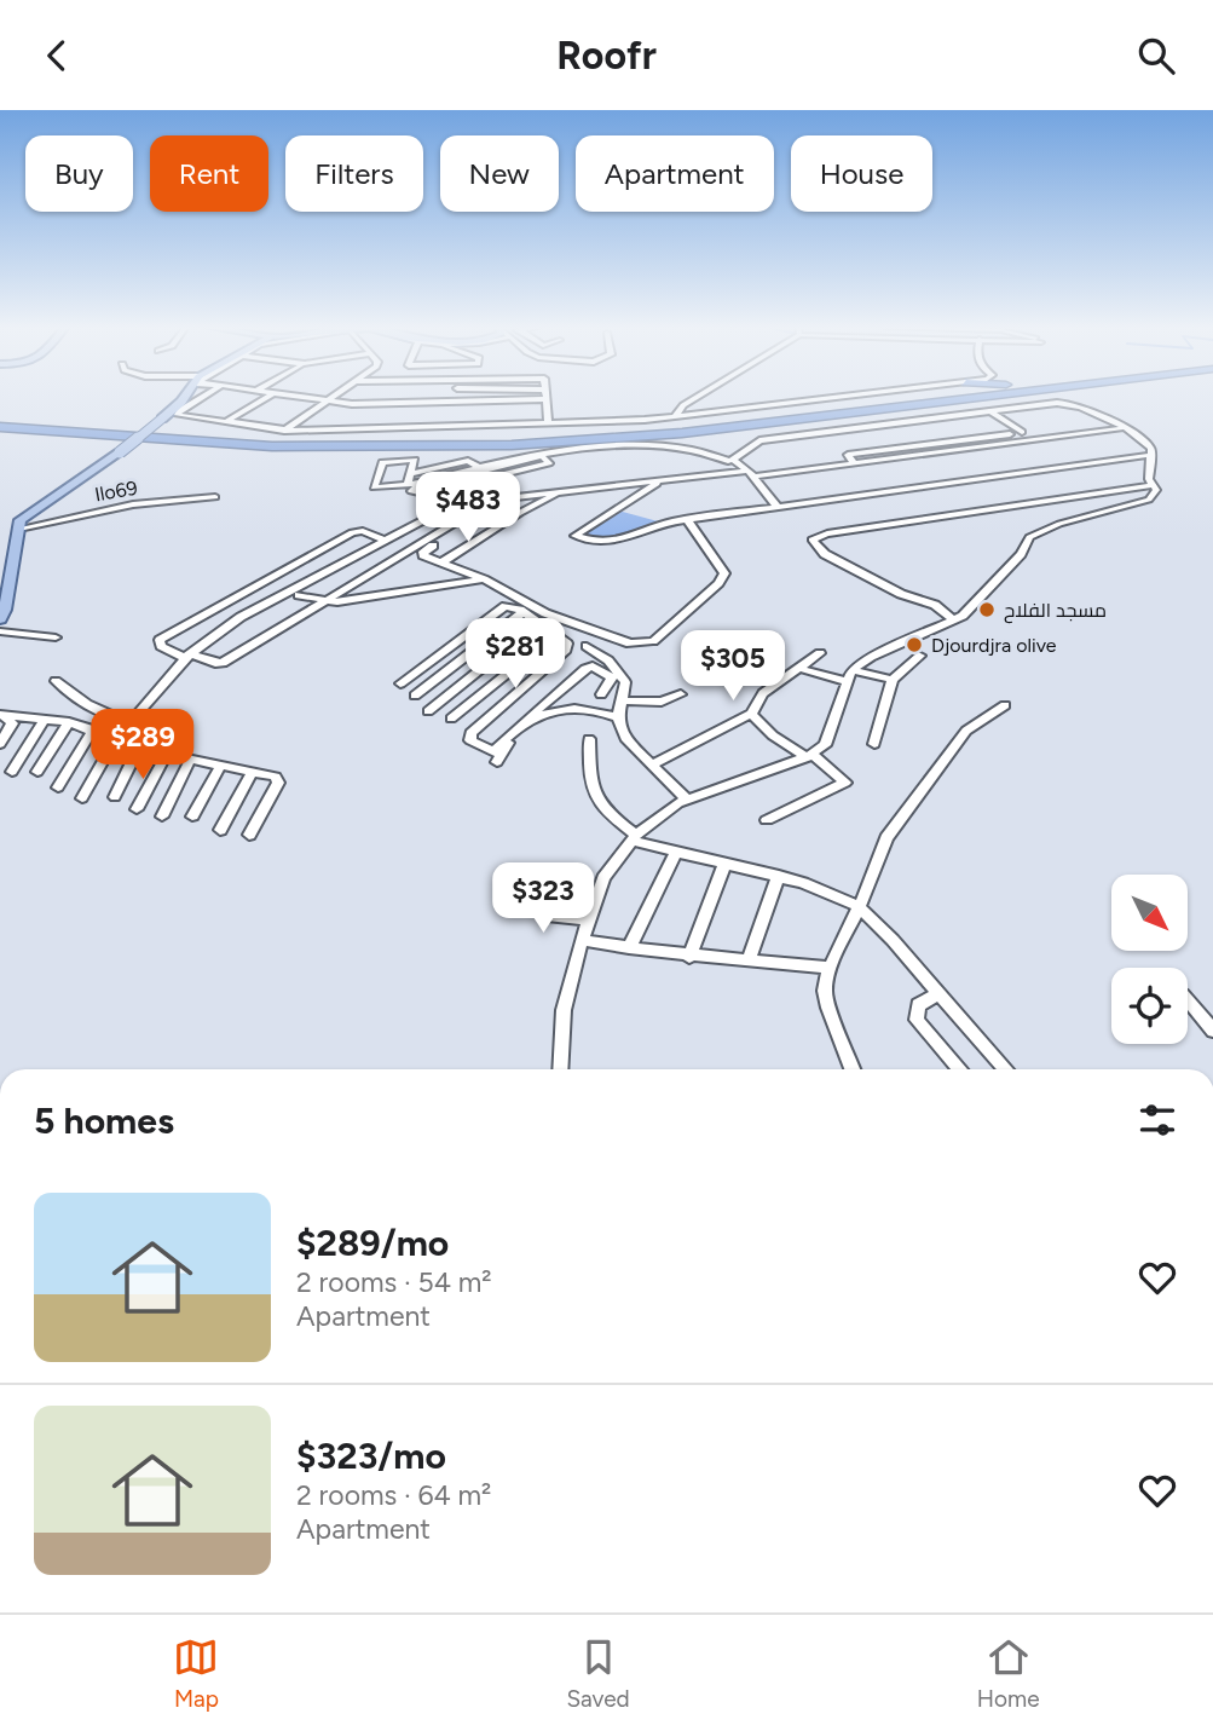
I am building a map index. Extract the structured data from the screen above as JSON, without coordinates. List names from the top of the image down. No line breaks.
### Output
{"streets":{"street":["Ilo69"]},"places":["مسجد الفلاح","Djourdjra olive"],"north":"bottom right","page":{"header":"Roofr","chip":["Buy","Rent","Filters","New","Apartment","House"],"price":["$483","$281","$305","$289","$323"],"heading":"5 homes","list":[{"name":"$289/mo","note":"2 rooms · 54 m² · Apartment"},{"name":"$323/mo","note":"2 rooms · 64 m² · Apartment"}],"tabs":["Map","Saved","Home"]}}
